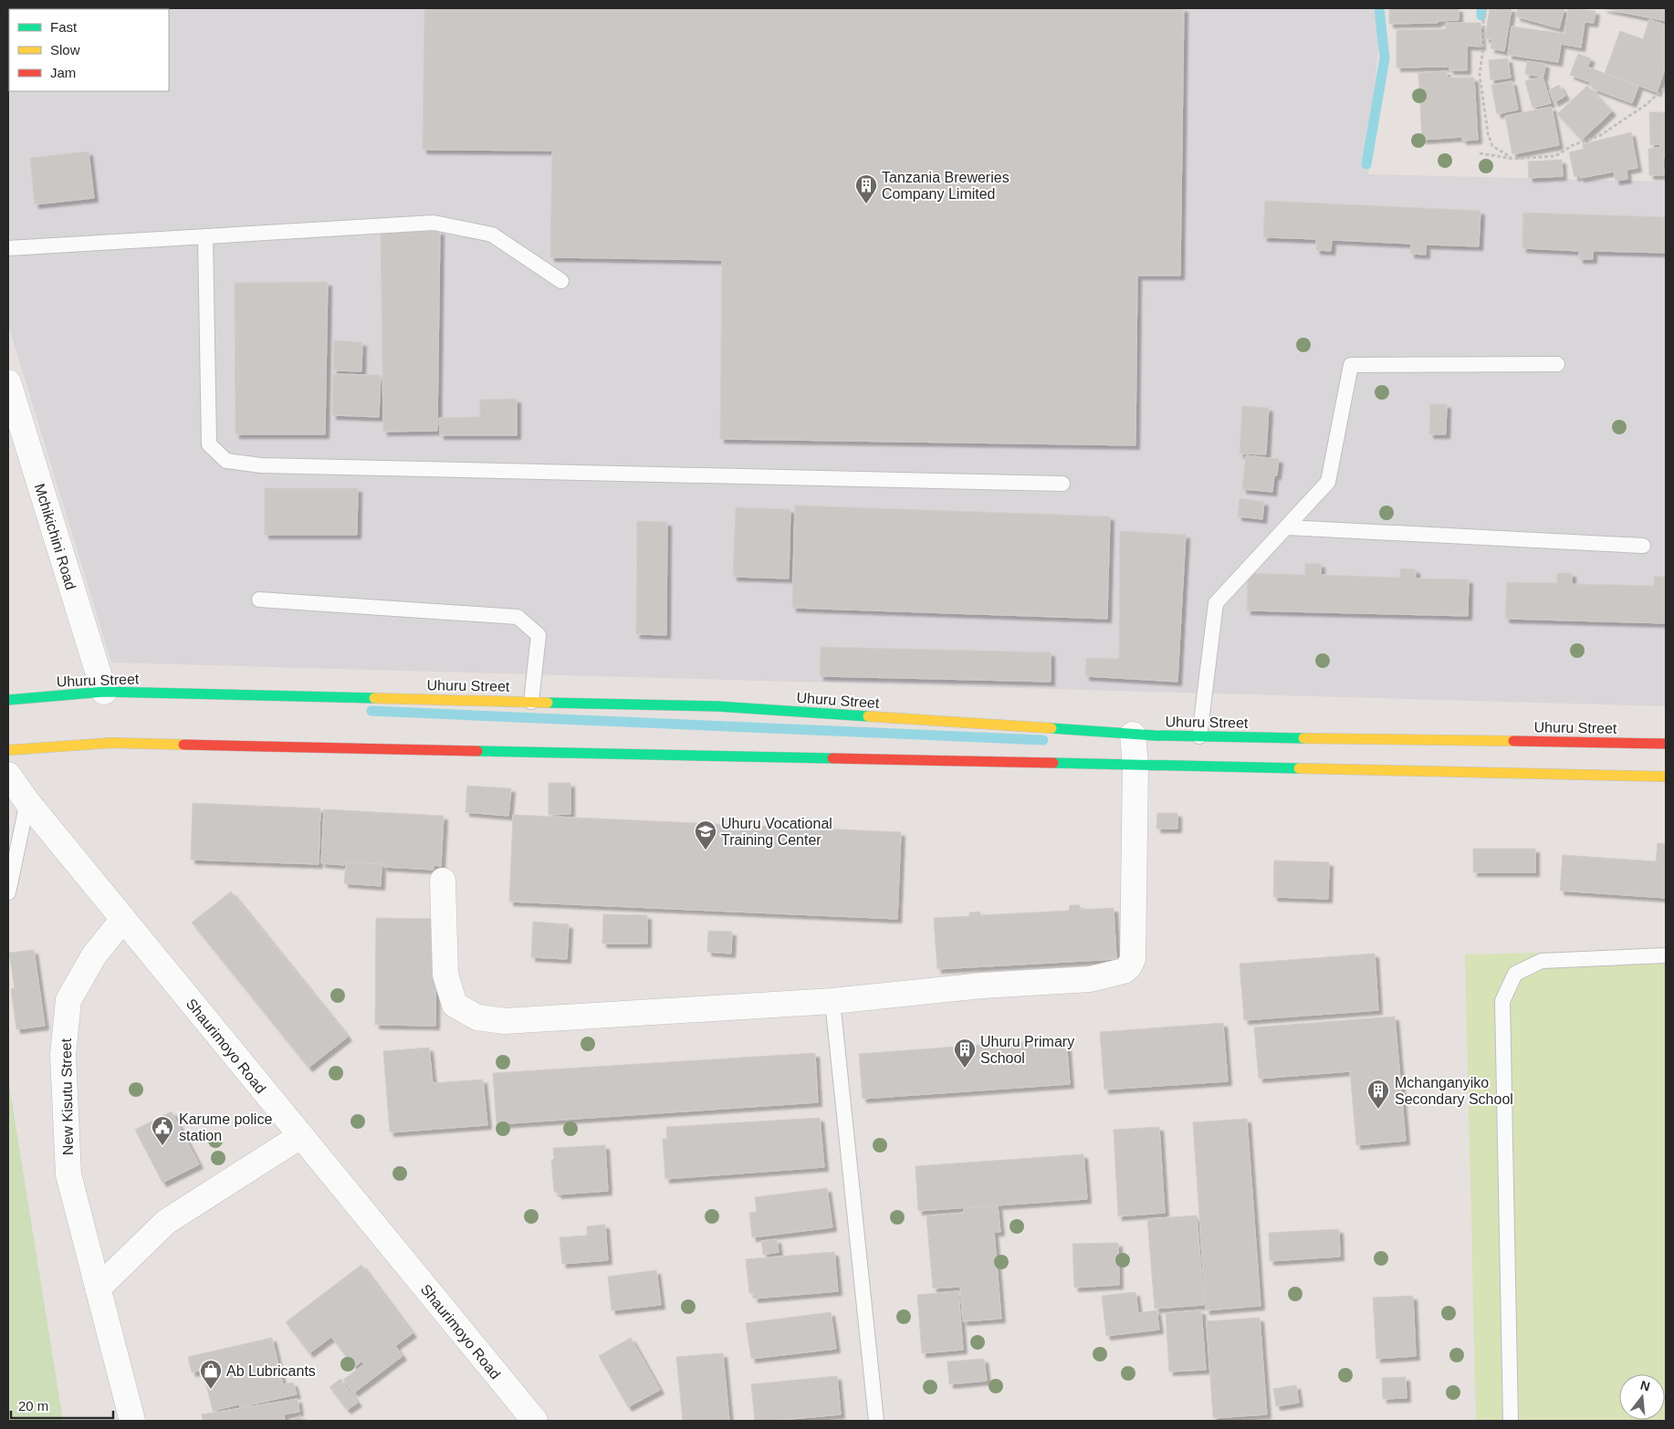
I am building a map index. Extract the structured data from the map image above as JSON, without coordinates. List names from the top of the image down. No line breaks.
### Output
{"streets":{"main road":["Uhuru Street"],"street":["Mchikichini Road","Shaurimoyo Road","New Kisutu Street"]},"crossings":[["Mchikichini Road","Uhuru Street"],["Shaurimoyo Road","New Kisutu Street"]],"places":{"building":["Tanzania Breweries Company Limited","Uhuru Primary School","Mchanganyiko Secondary School"],"school or university":["Uhuru Vocational Training Center"],"public building":["Karume police station"],"shop":["Ab Lubricants"]},"legend":["Fast","Slow","Jam"],"scale_bar":"20 m","north":"top"}
